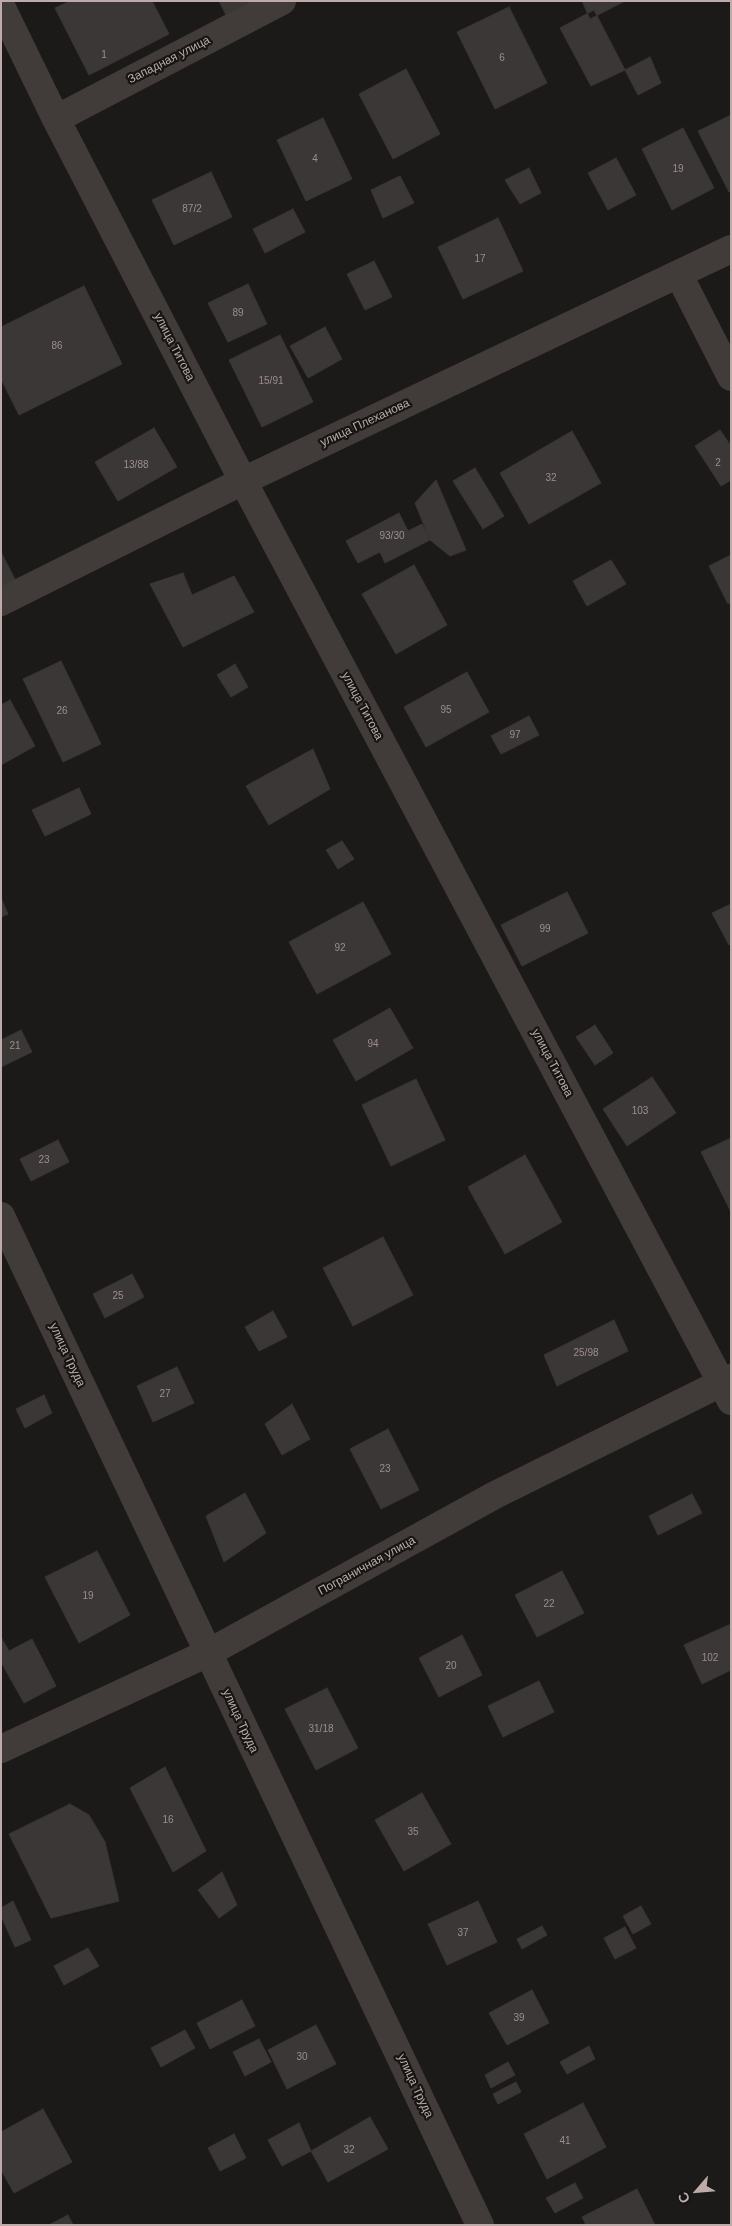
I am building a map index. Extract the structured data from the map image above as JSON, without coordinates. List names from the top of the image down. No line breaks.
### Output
{"streets":{"street":["Западная улица","улица Титова","улица Плеханова","улица Труда","Пограничная улица"]},"crossings":[["Западная улица","улица Титова"],["улица Титова","улица Плеханова"],["улица Титова","Пограничная улица"],["улица Труда","Пограничная улица"]],"house_numbers":["1","6","4","19","87/2","17","89","86","15/91","2","13/88","32","93/30","95","26","97","99","92","94","21","103","23","25","25/98","27","23","19","22","102","20","31/18","16","35","37","39","30","41","32"],"north":"bottom left"}
